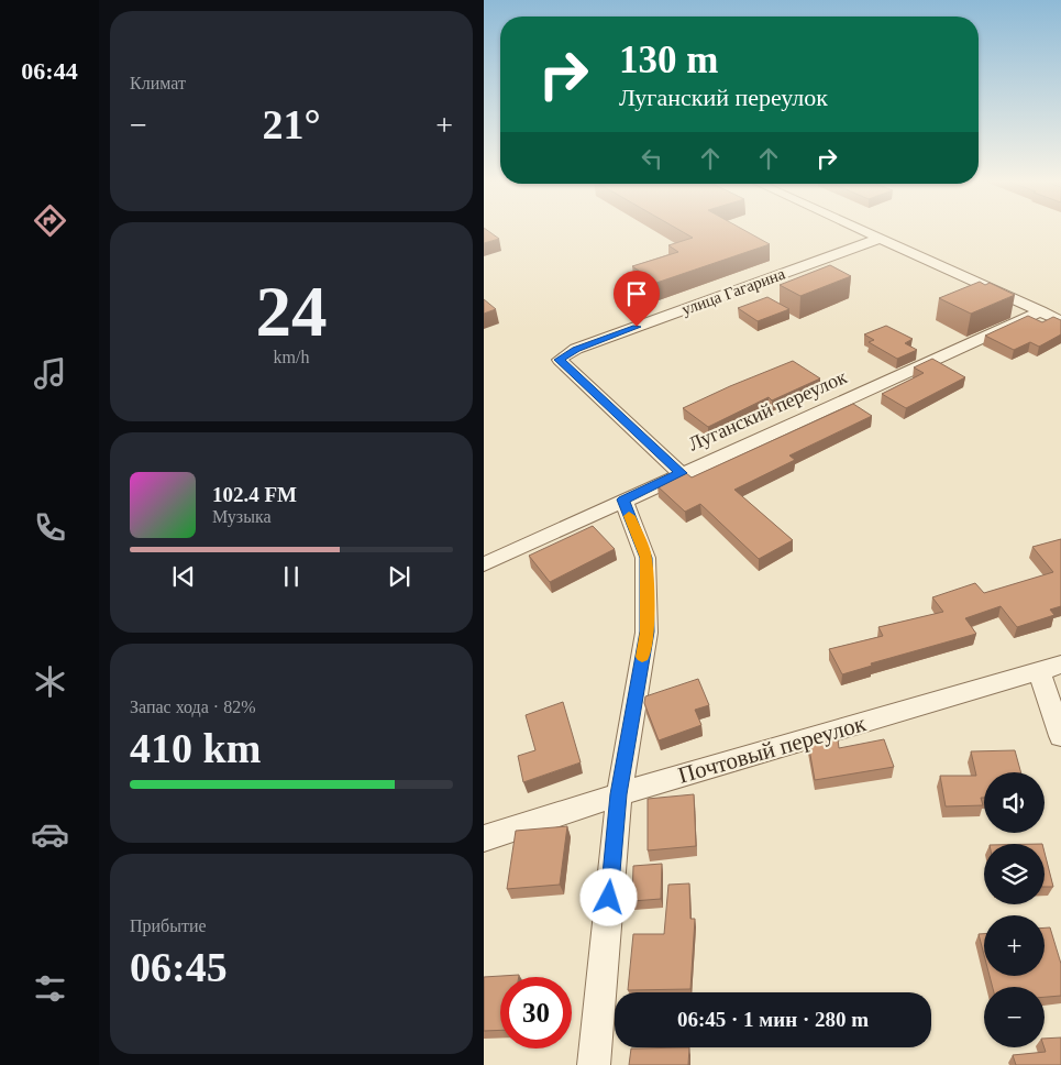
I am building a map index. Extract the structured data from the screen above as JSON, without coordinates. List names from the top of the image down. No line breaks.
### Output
{"streets":{"street":["улица Гагарина","Луганский переулок","Почтовый переулок"]},"crossings":[["улица Гагарина","Луганский переулок"]],"page":{"tabs":"06:44","tile":["Климат",["24","km/h"],["Запас хода · 82%","410 km"],["Прибытие","06:45"]],"turn":["130 m","Луганский переулок"],"heat":["−","21°","+"],"song":["102.4 FM","Музыка"],"map_buttons":["+","−"],"limit":"30","trip":"06:45 · 1 мин · 280 m"}}
